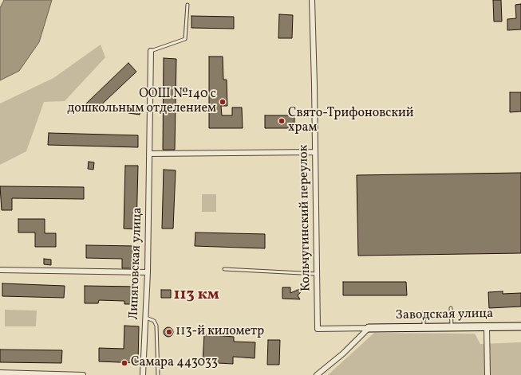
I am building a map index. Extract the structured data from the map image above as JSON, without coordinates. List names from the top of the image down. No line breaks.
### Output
{"streets":{"street":["Кольчугинский переулок","Липяговская улица","Заводская улица"]},"crossings":[["Кольчугинский переулок","Заводская улица"]],"districts":["113 км"],"places":["ООШ №140 с дошкольным отделением","Свято-Трифоновский храм","113-й километр","Самара 443033"]}
